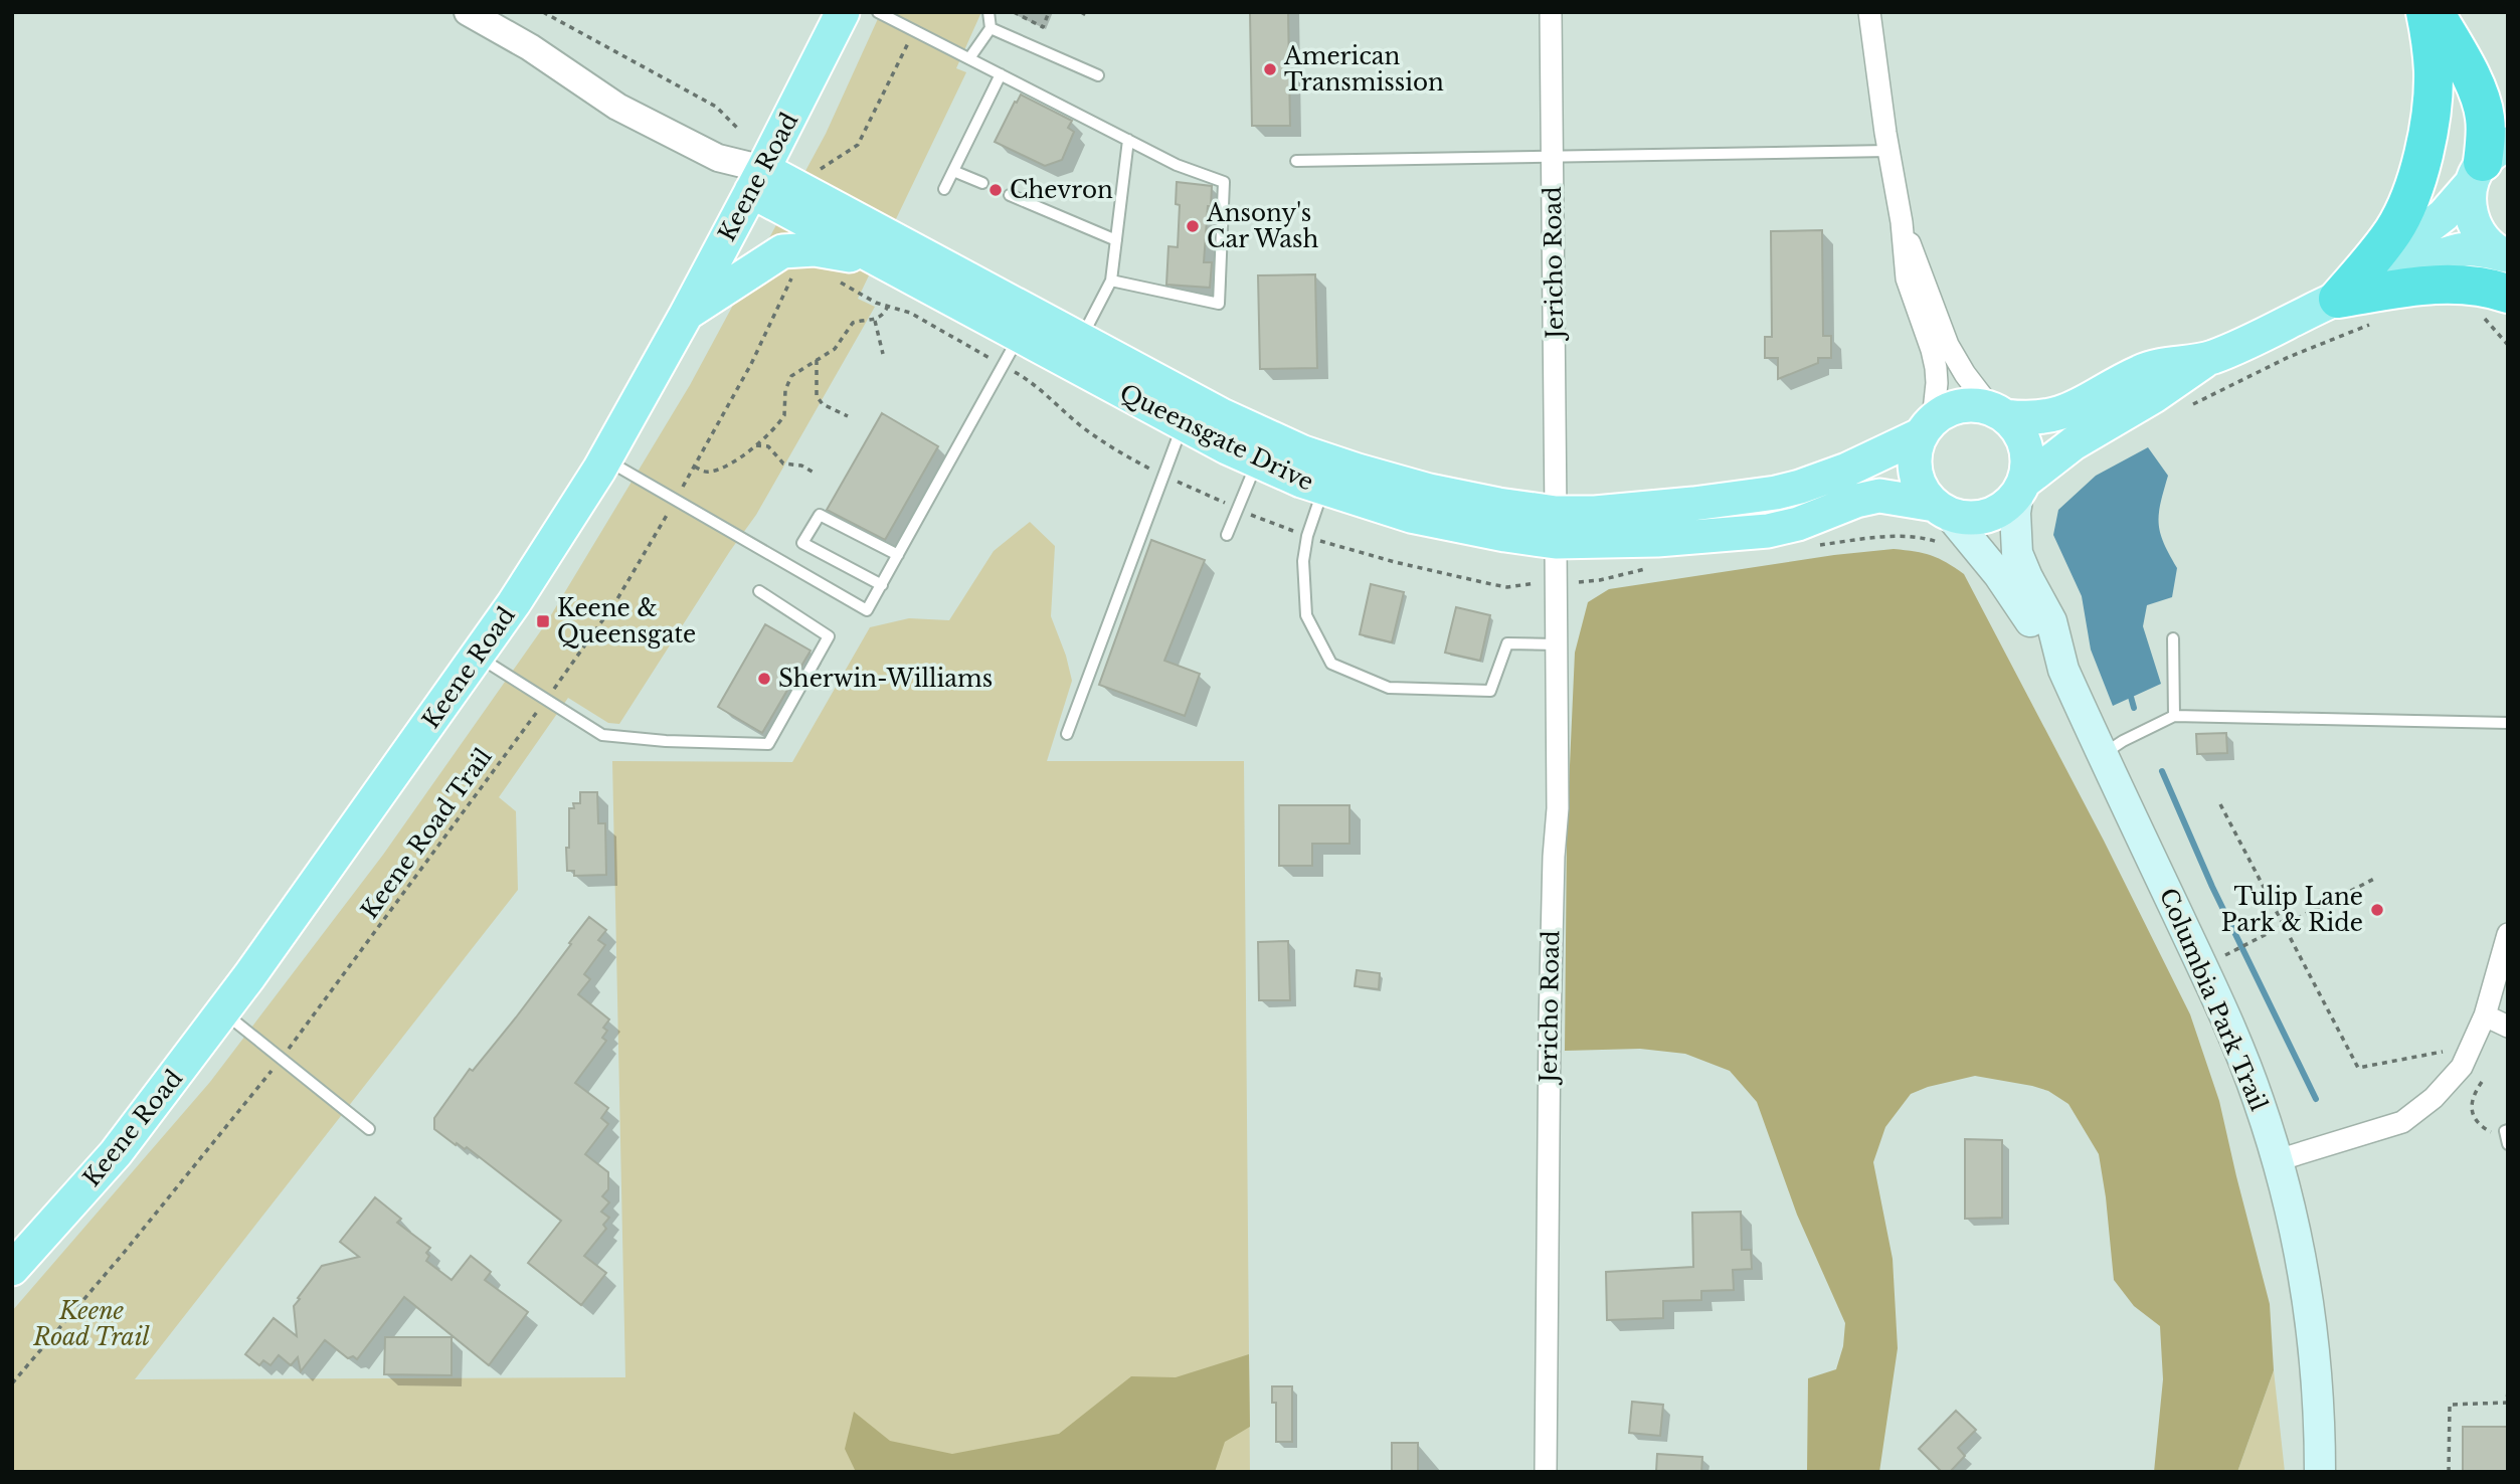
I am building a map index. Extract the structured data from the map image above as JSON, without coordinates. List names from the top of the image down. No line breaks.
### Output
{"streets":{"main road":["Keene Road","Queensgate Drive","Columbia Park Trail"],"street":["Jericho Road"],"path":["Keene Road Trail"]},"crossings":[["Keene Road","Queensgate Drive"],["Jericho Road","Queensgate Drive"],["Queensgate Drive","Columbia Park Trail"]],"parks":["Keene Road Trail"],"places":{"other":["American Transmission","Chevron","Ansony's Car Wash","Sherwin-Williams","Tulip Lane Park & Ride"],"transit":["Keene & Queensgate"]}}
